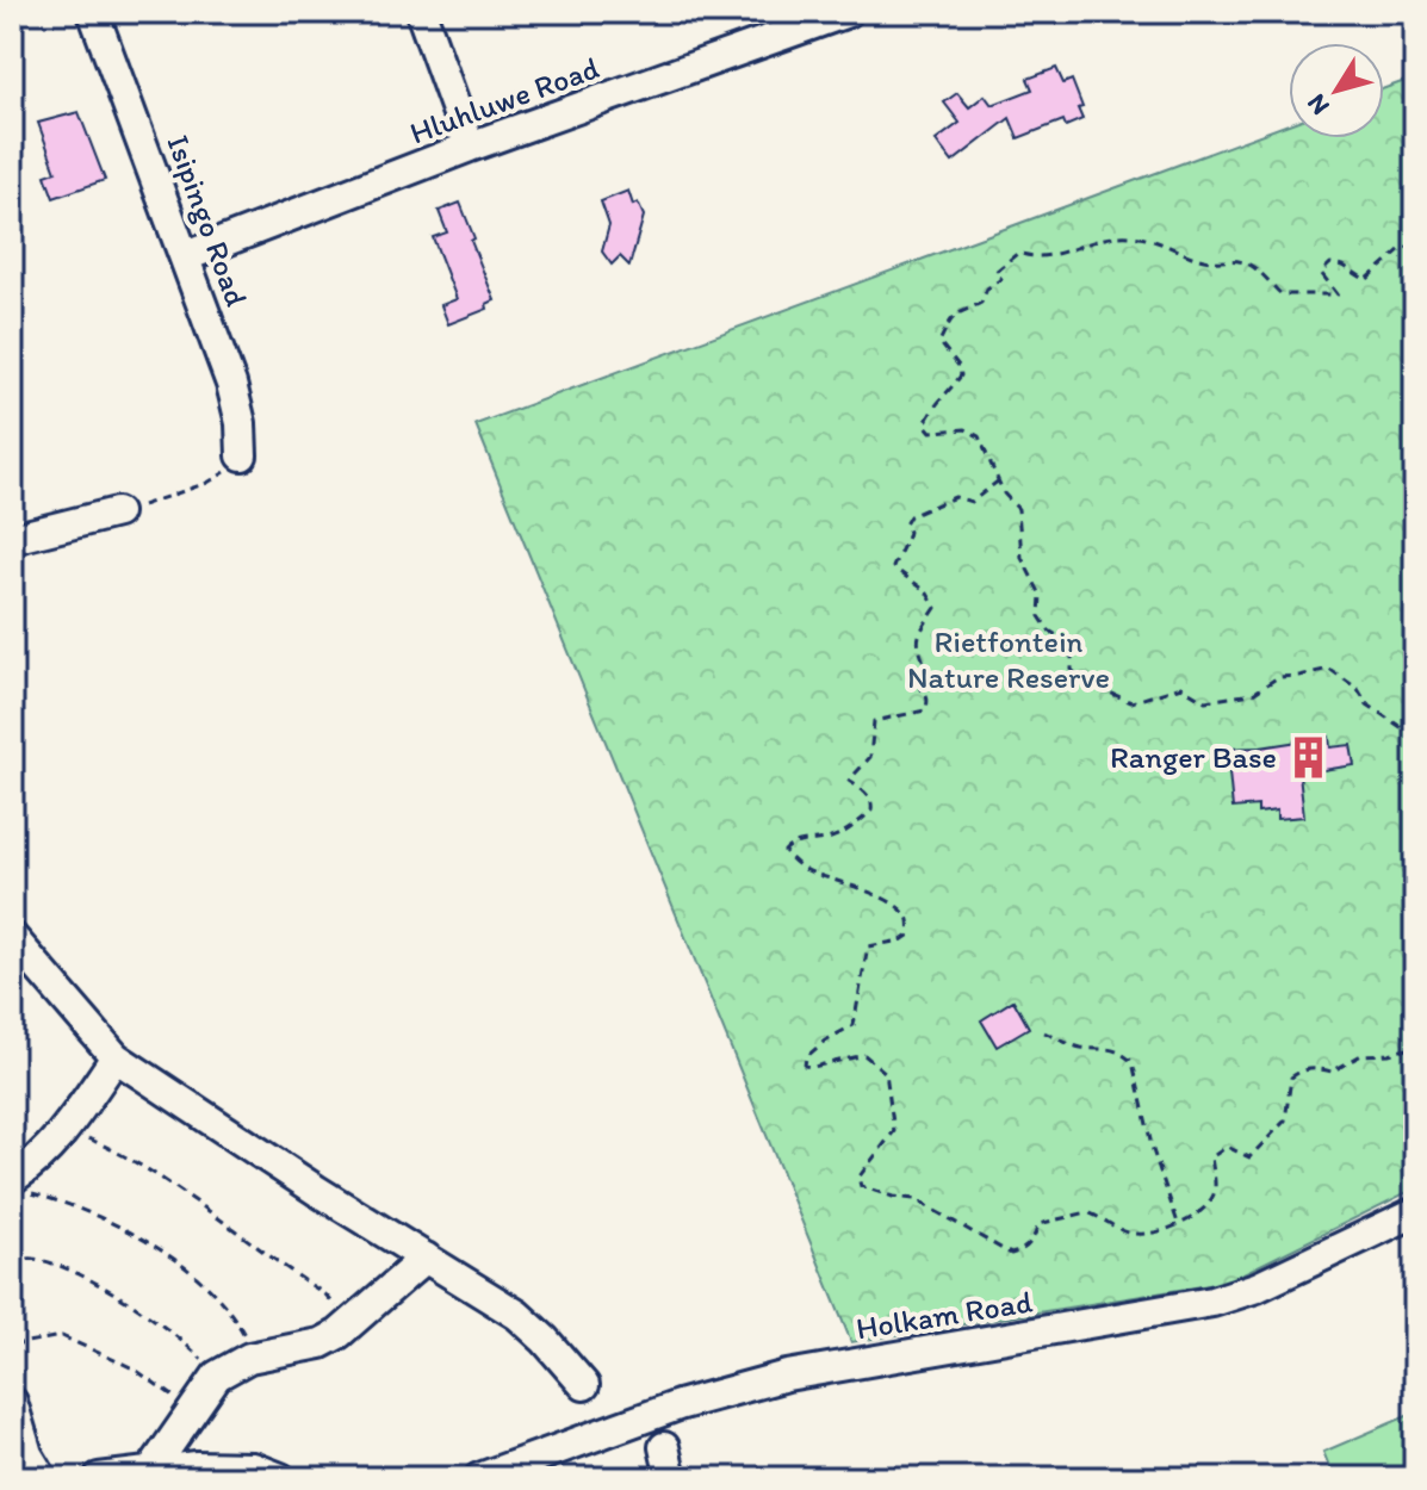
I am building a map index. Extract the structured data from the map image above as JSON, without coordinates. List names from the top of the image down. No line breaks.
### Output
{"streets":{"street":["Hluhluwe Road","Isipingo Road","Holkam Road"]},"crossings":[["Hluhluwe Road","Isipingo Road"]],"parks":["Rietfontein Nature Reserve"],"places":{"building":["Ranger Base"]},"north":"bottom left"}
